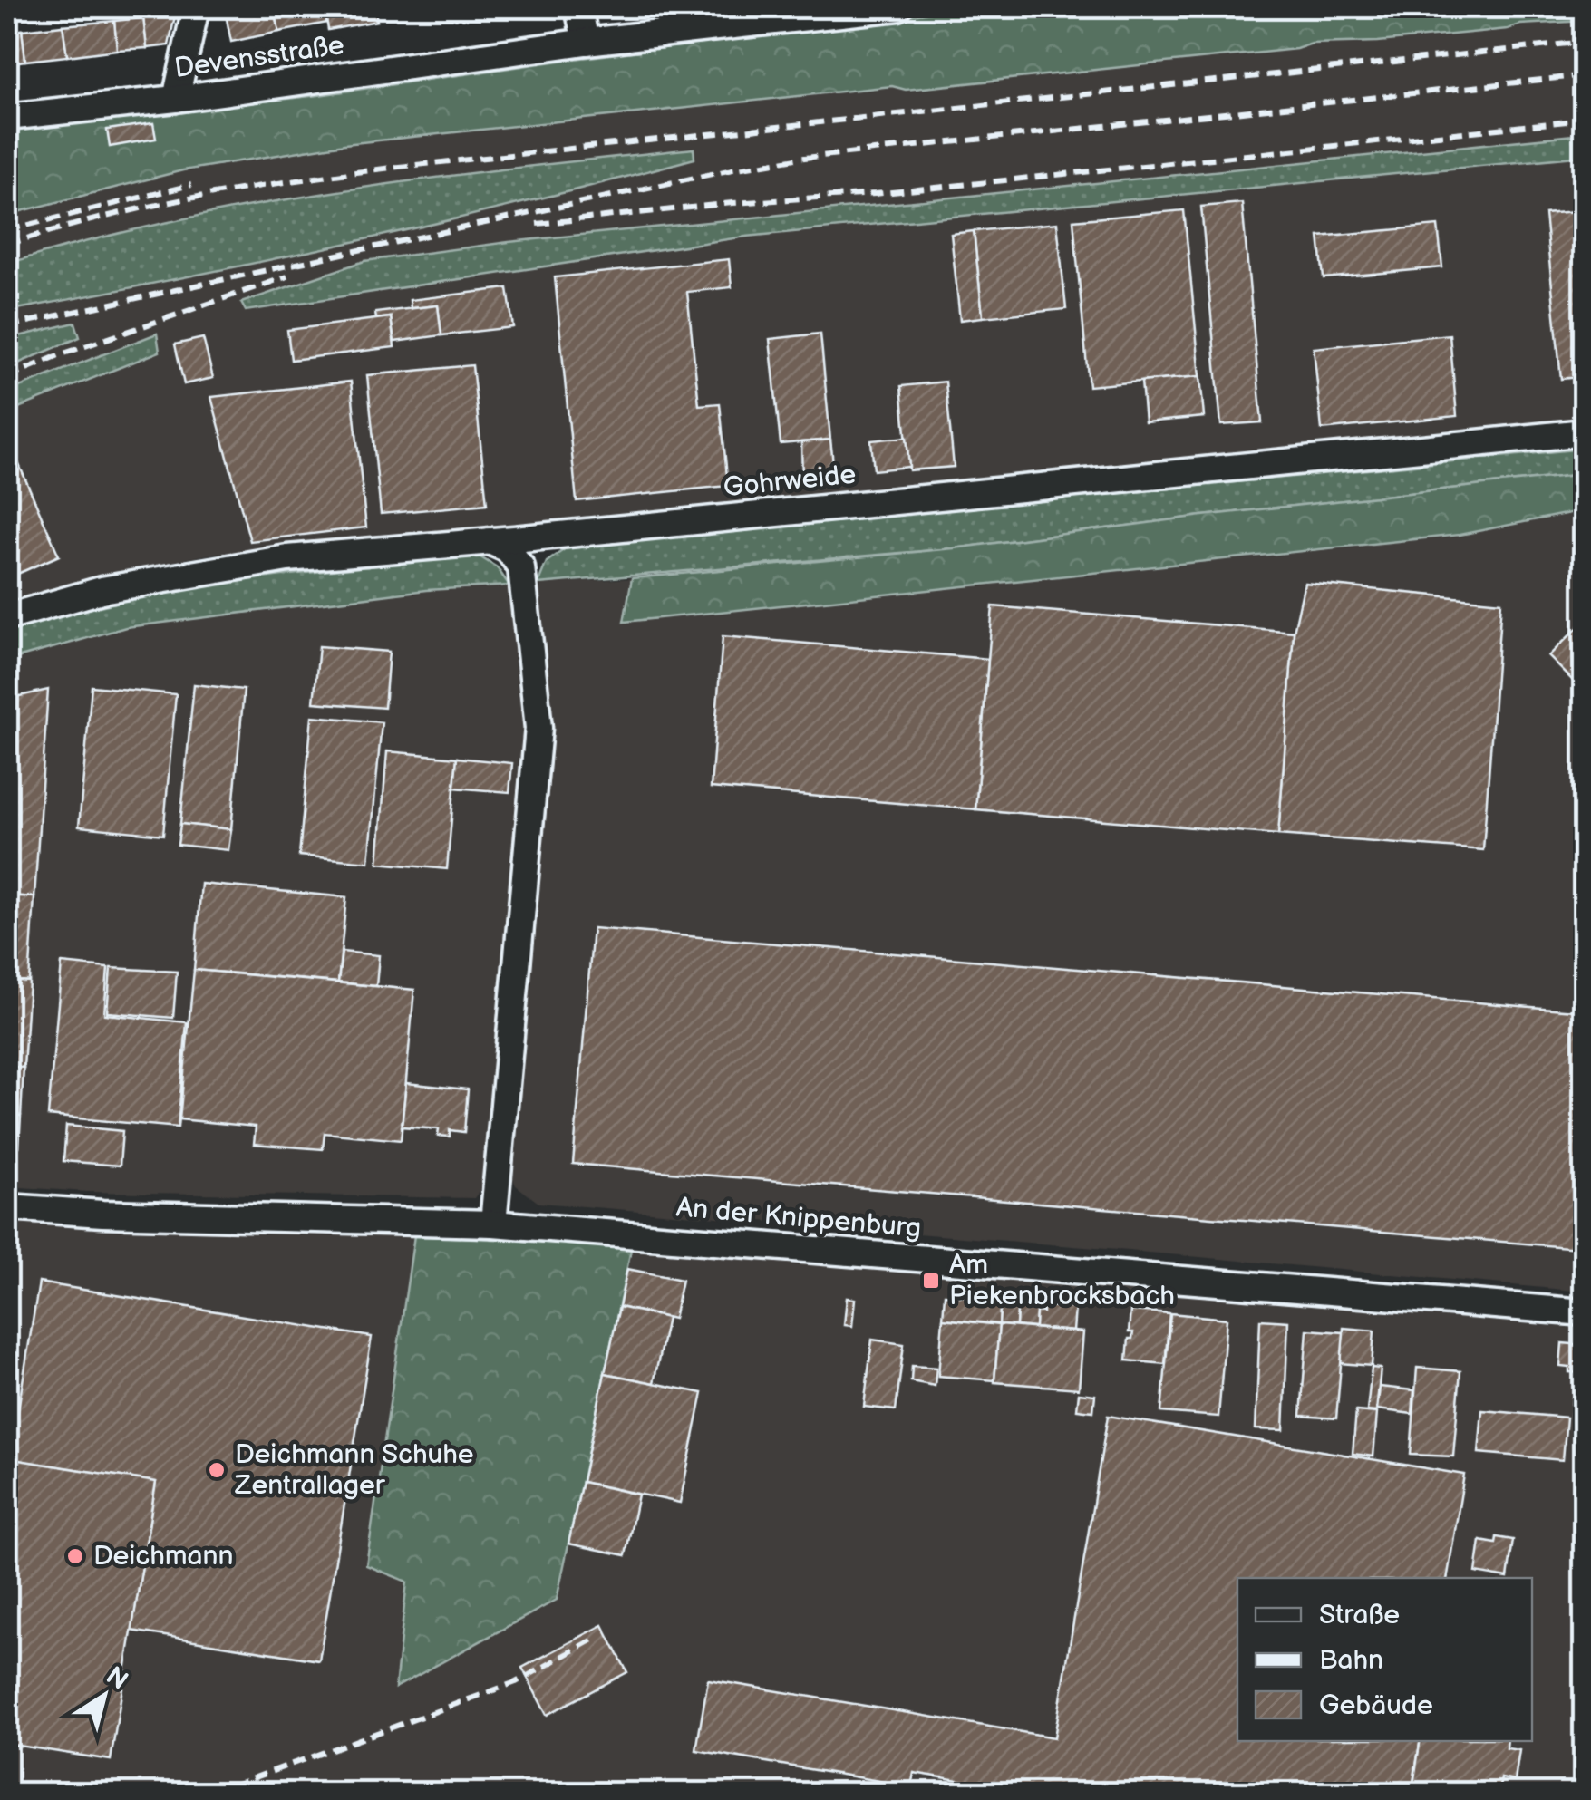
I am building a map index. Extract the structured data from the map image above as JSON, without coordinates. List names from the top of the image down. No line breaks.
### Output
{"streets":{"street":["Devensstraße","Gohrweide","An der Knippenburg"]},"places":{"transit":["Am Piekenbrocksbach"],"other":["Deichmann Schuhe Zentrallager","Deichmann"]},"legend":["Straße","Bahn","Gebäude"],"north":"top right"}
